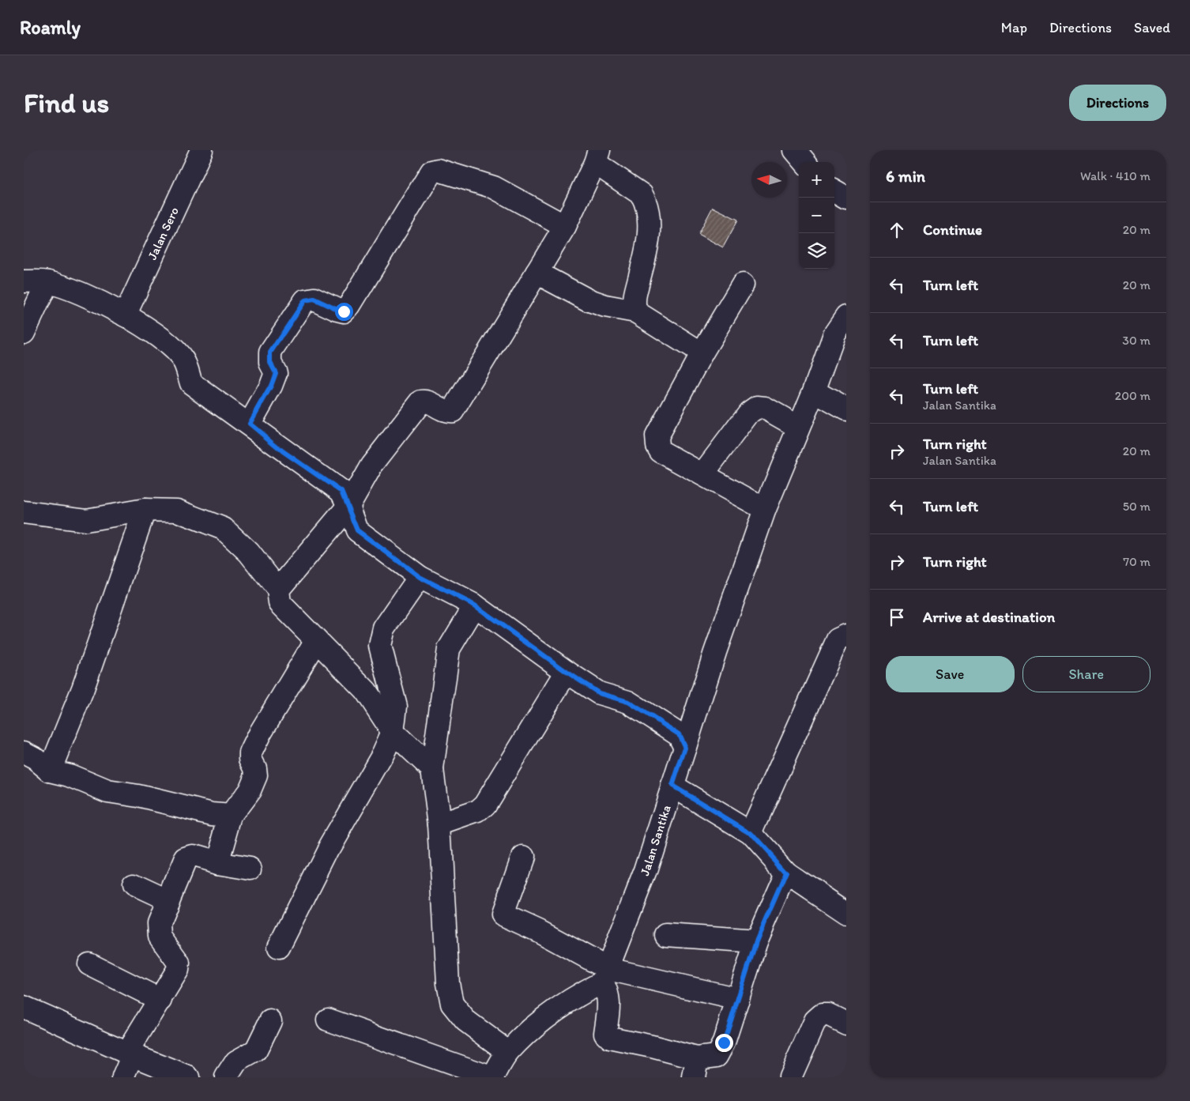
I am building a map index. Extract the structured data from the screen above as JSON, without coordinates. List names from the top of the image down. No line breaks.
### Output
{"streets":{"street":["Jalan Sero","Jalan Santika"]},"north":"left","page":{"header":"Roamly","nav":["Map","Directions","Saved"],"buttons":["Directions",["Save","Share"]],"title":"Find us","heading":["6 min","Walk · 410 m"],"map_buttons":["+","−"],"list":[["Continue","20 m"],["Turn left","20 m"],["Turn left","30 m"],["Turn left","Jalan Santika","200 m"],["Turn right","Jalan Santika","20 m"],["Turn left","50 m"],["Turn right","70 m"],"Arrive at destination"]}}
